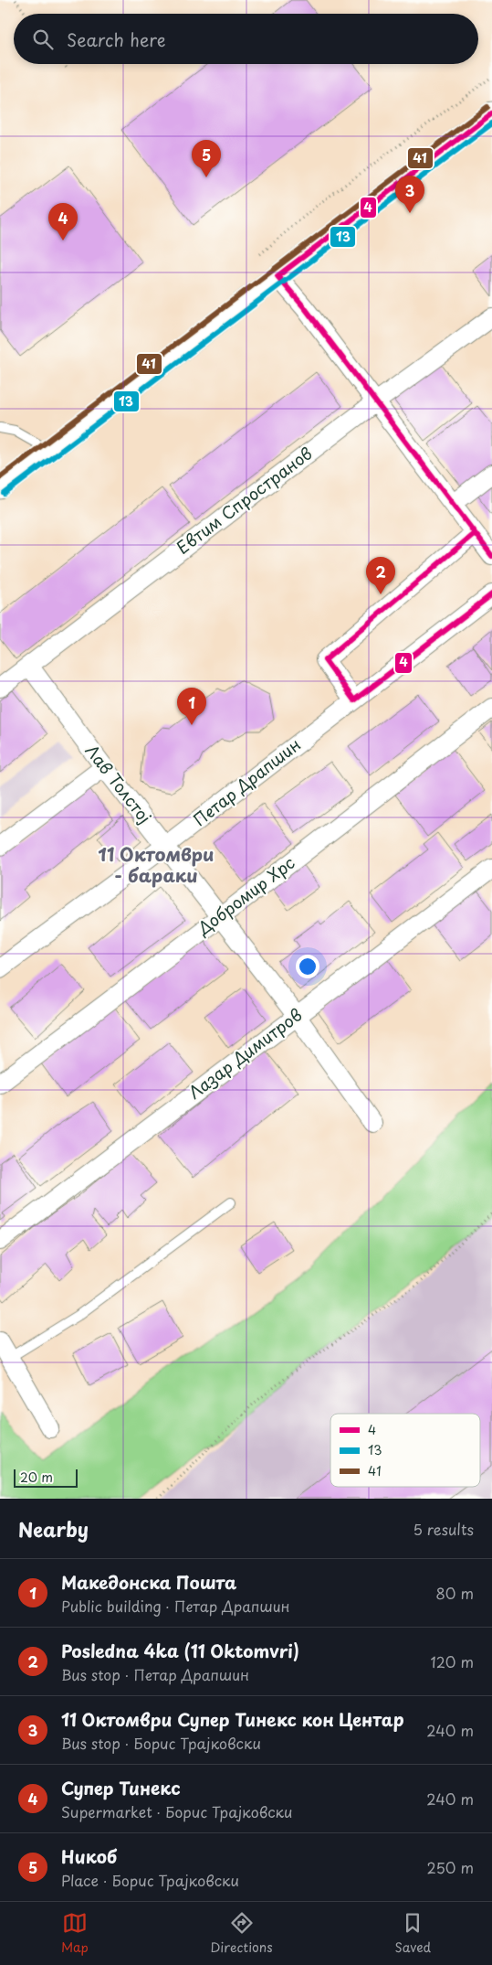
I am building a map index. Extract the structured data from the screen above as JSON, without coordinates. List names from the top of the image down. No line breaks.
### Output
{"streets":{"street":["Евтим Спространов","Петар Драпшин","Лав Толстој","Добромир Хрс","Лазар Димитров"]},"crossings":[["Евтим Спространов","Лав Толстој"],["Петар Драпшин","Лав Толстој"],["Лав Толстој","Добромир Хрс"],["Лав Толстој","Лазар Димитров"]],"districts":["11 Октомври - бараки"],"lines":["transit line 41","transit line 4","transit line 13"],"legend":["4","13","41"],"scale_bar":"20 m","page":{"search":"Search here","pins":["5","3","4","2","1"],"scale":"20 m","heading":["Nearby","5 results"],"list":[{"mark":"1","name":"Македонска Пошта","note":"Public building · Петар Драпшин","value":"80 m"},{"mark":"2","name":"Posledna 4ka (11 Oktomvri)","note":"Bus stop · Петар Драпшин","value":"120 m"},{"mark":"3","name":"11 Октомври Супер Тинекс кон Центар","note":"Bus stop · Борис Трајковски","value":"240 m"},{"mark":"4","name":"Супер Тинекс","note":"Supermarket · Борис Трајковски","value":"240 m"},{"mark":"5","name":"Никоб","note":"Place · Борис Трајковски","value":"250 m"}],"nav":["Map","Directions","Saved"]}}
